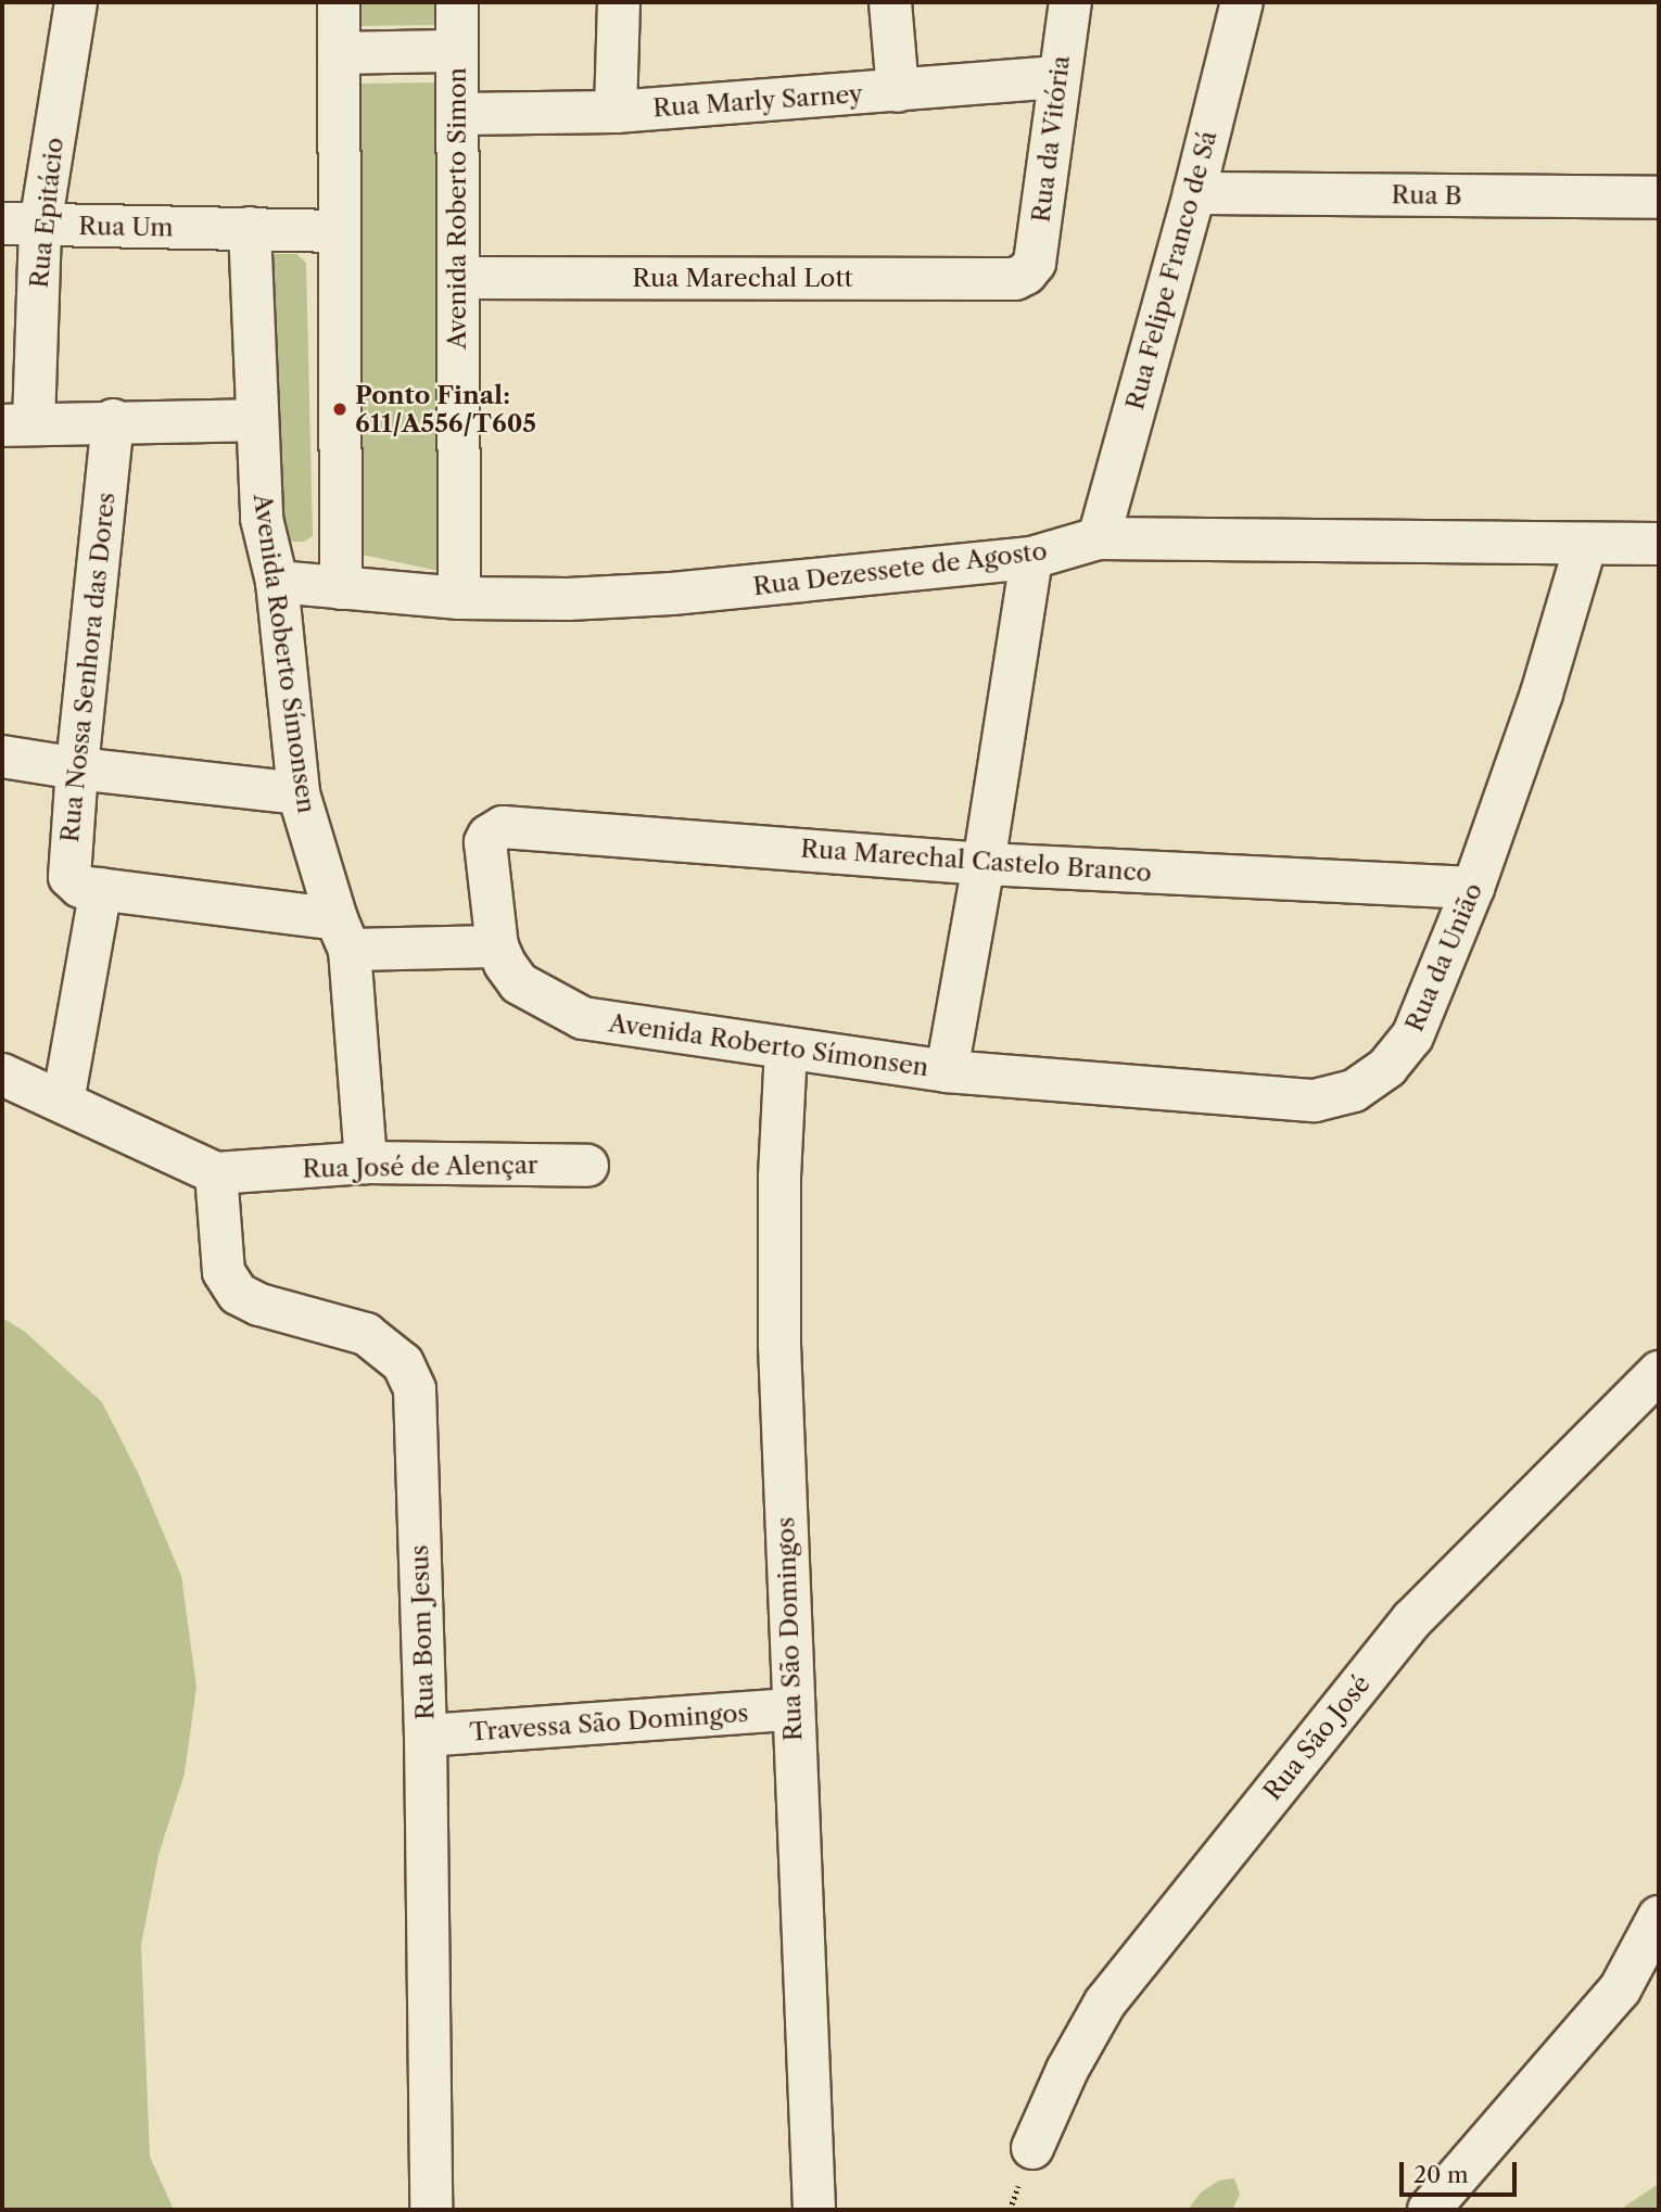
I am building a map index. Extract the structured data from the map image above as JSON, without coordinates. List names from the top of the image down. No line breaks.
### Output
{"streets":{"street":["Rua Marly Sarney","Rua da Vitória","Rua B","Avenida Roberto Simon","Rua Epitácio","Rua Um","Rua Felipe Franco de Sá","Rua Marechal Lott","Rua Dezessete de Agosto","Avenida Roberto Símonsen","Rua Nossa Senhora das Dores","Rua Marechal Castelo Branco","Rua da União","Rua José de Alençar","Rua São Domingos","Rua Bom Jesus","Travessa São Domingos","Rua São José"]},"crossings":[["Rua Marly Sarney","Rua da Vitória"],["Rua Marly Sarney","Avenida Roberto Simon"],["Rua da Vitória","Rua Marechal Lott"],["Rua B","Rua Felipe Franco de Sá"],["Avenida Roberto Simon","Rua Marechal Lott"],["Avenida Roberto Simon","Rua Dezessete de Agosto"],["Rua Epitácio","Rua Um"],["Rua Um","Avenida Roberto Símonsen"],["Rua Felipe Franco de Sá","Rua Dezessete de Agosto"],["Rua Dezessete de Agosto","Avenida Roberto Símonsen"],["Rua Dezessete de Agosto","Rua da União"],["Avenida Roberto Símonsen","Rua Nossa Senhora das Dores"],["Avenida Roberto Símonsen","Rua Marechal Castelo Branco"],["Avenida Roberto Símonsen","Rua da União"],["Avenida Roberto Símonsen","Rua José de Alençar"],["Avenida Roberto Símonsen","Rua São Domingos"],["Rua Marechal Castelo Branco","Rua da União"],["Rua José de Alençar","Rua Bom Jesus"],["Rua São Domingos","Travessa São Domingos"],["Rua Bom Jesus","Travessa São Domingos"]],"places":["Ponto Final: 611/A556/T605"],"scale_bar":"20 m"}
